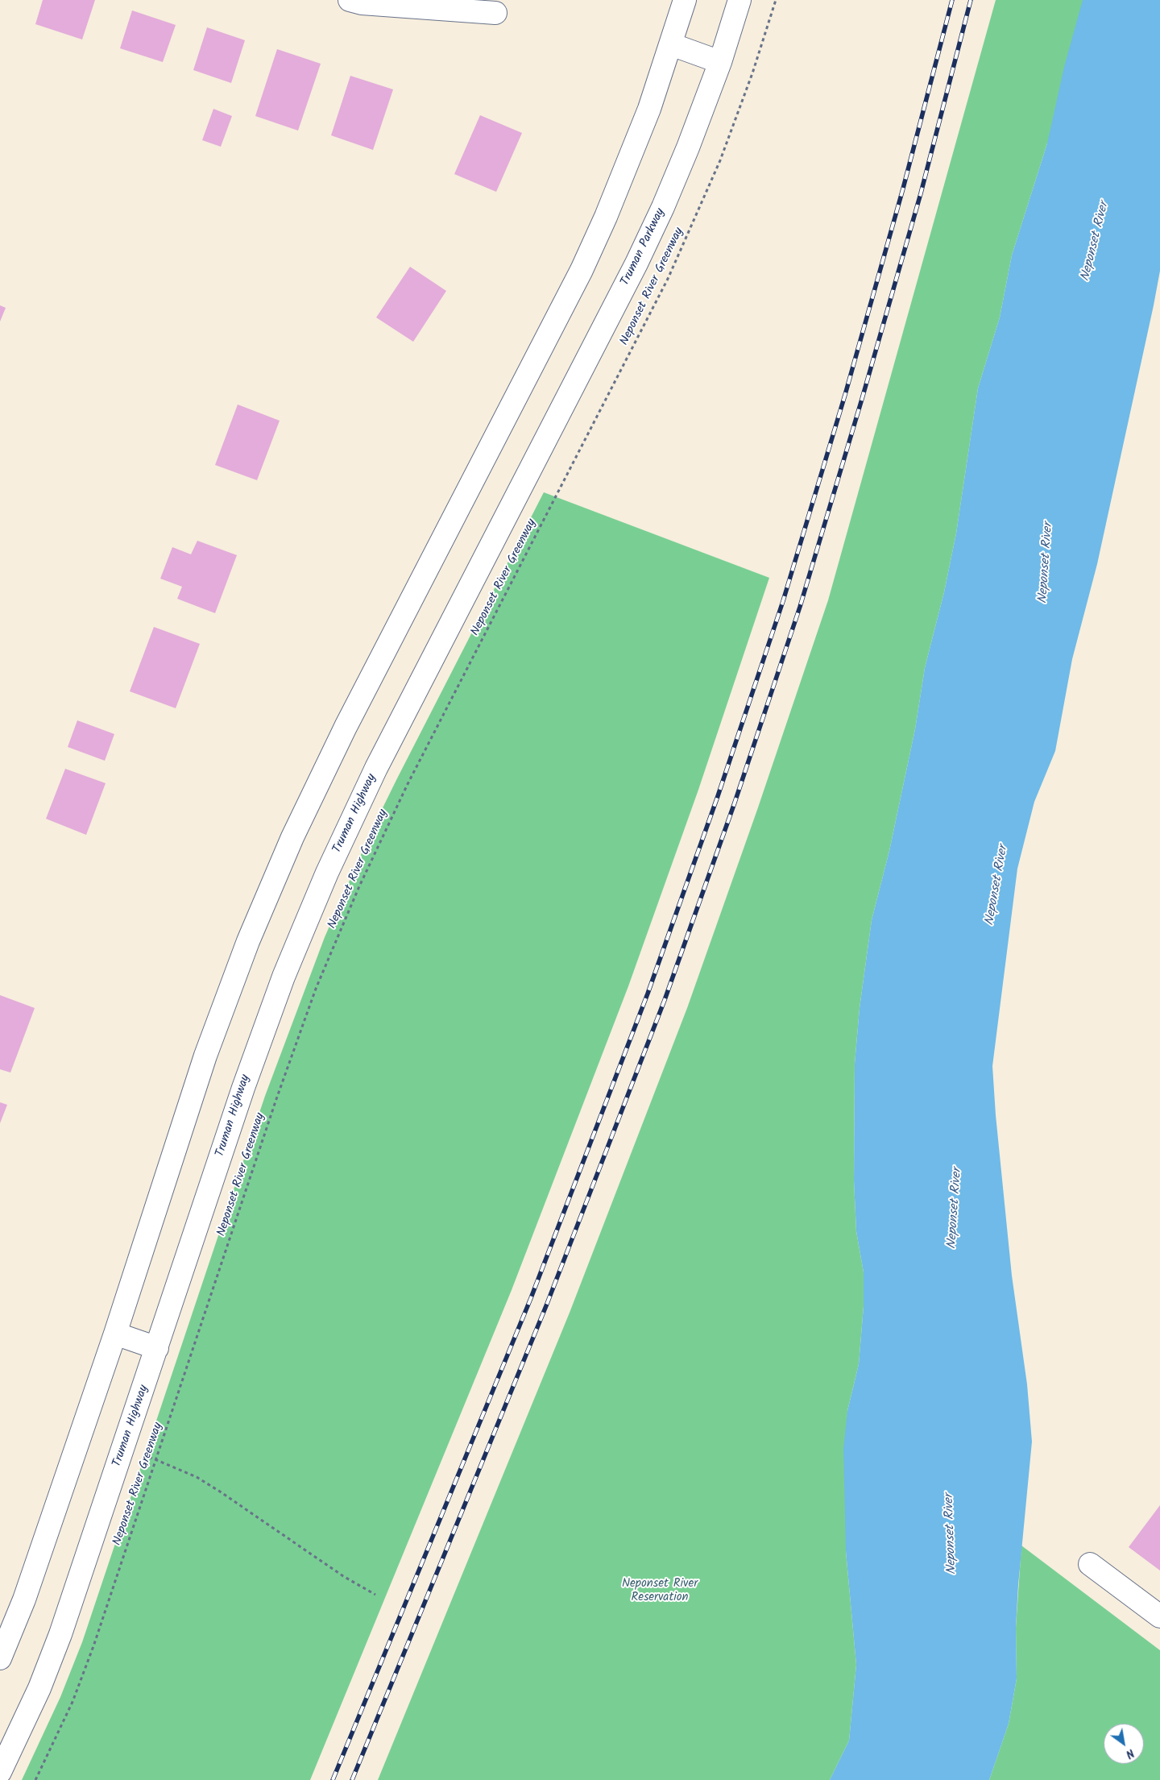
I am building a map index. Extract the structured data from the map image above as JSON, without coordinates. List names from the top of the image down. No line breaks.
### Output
{"streets":{"main road":["Truman Parkway","Truman Highway"],"path":["Neponset River Greenway"]},"crossings":[["Truman Parkway","Truman Highway"]],"water":["Neponset River"],"parks":["Neponset River Reservation"],"north":"bottom right"}
